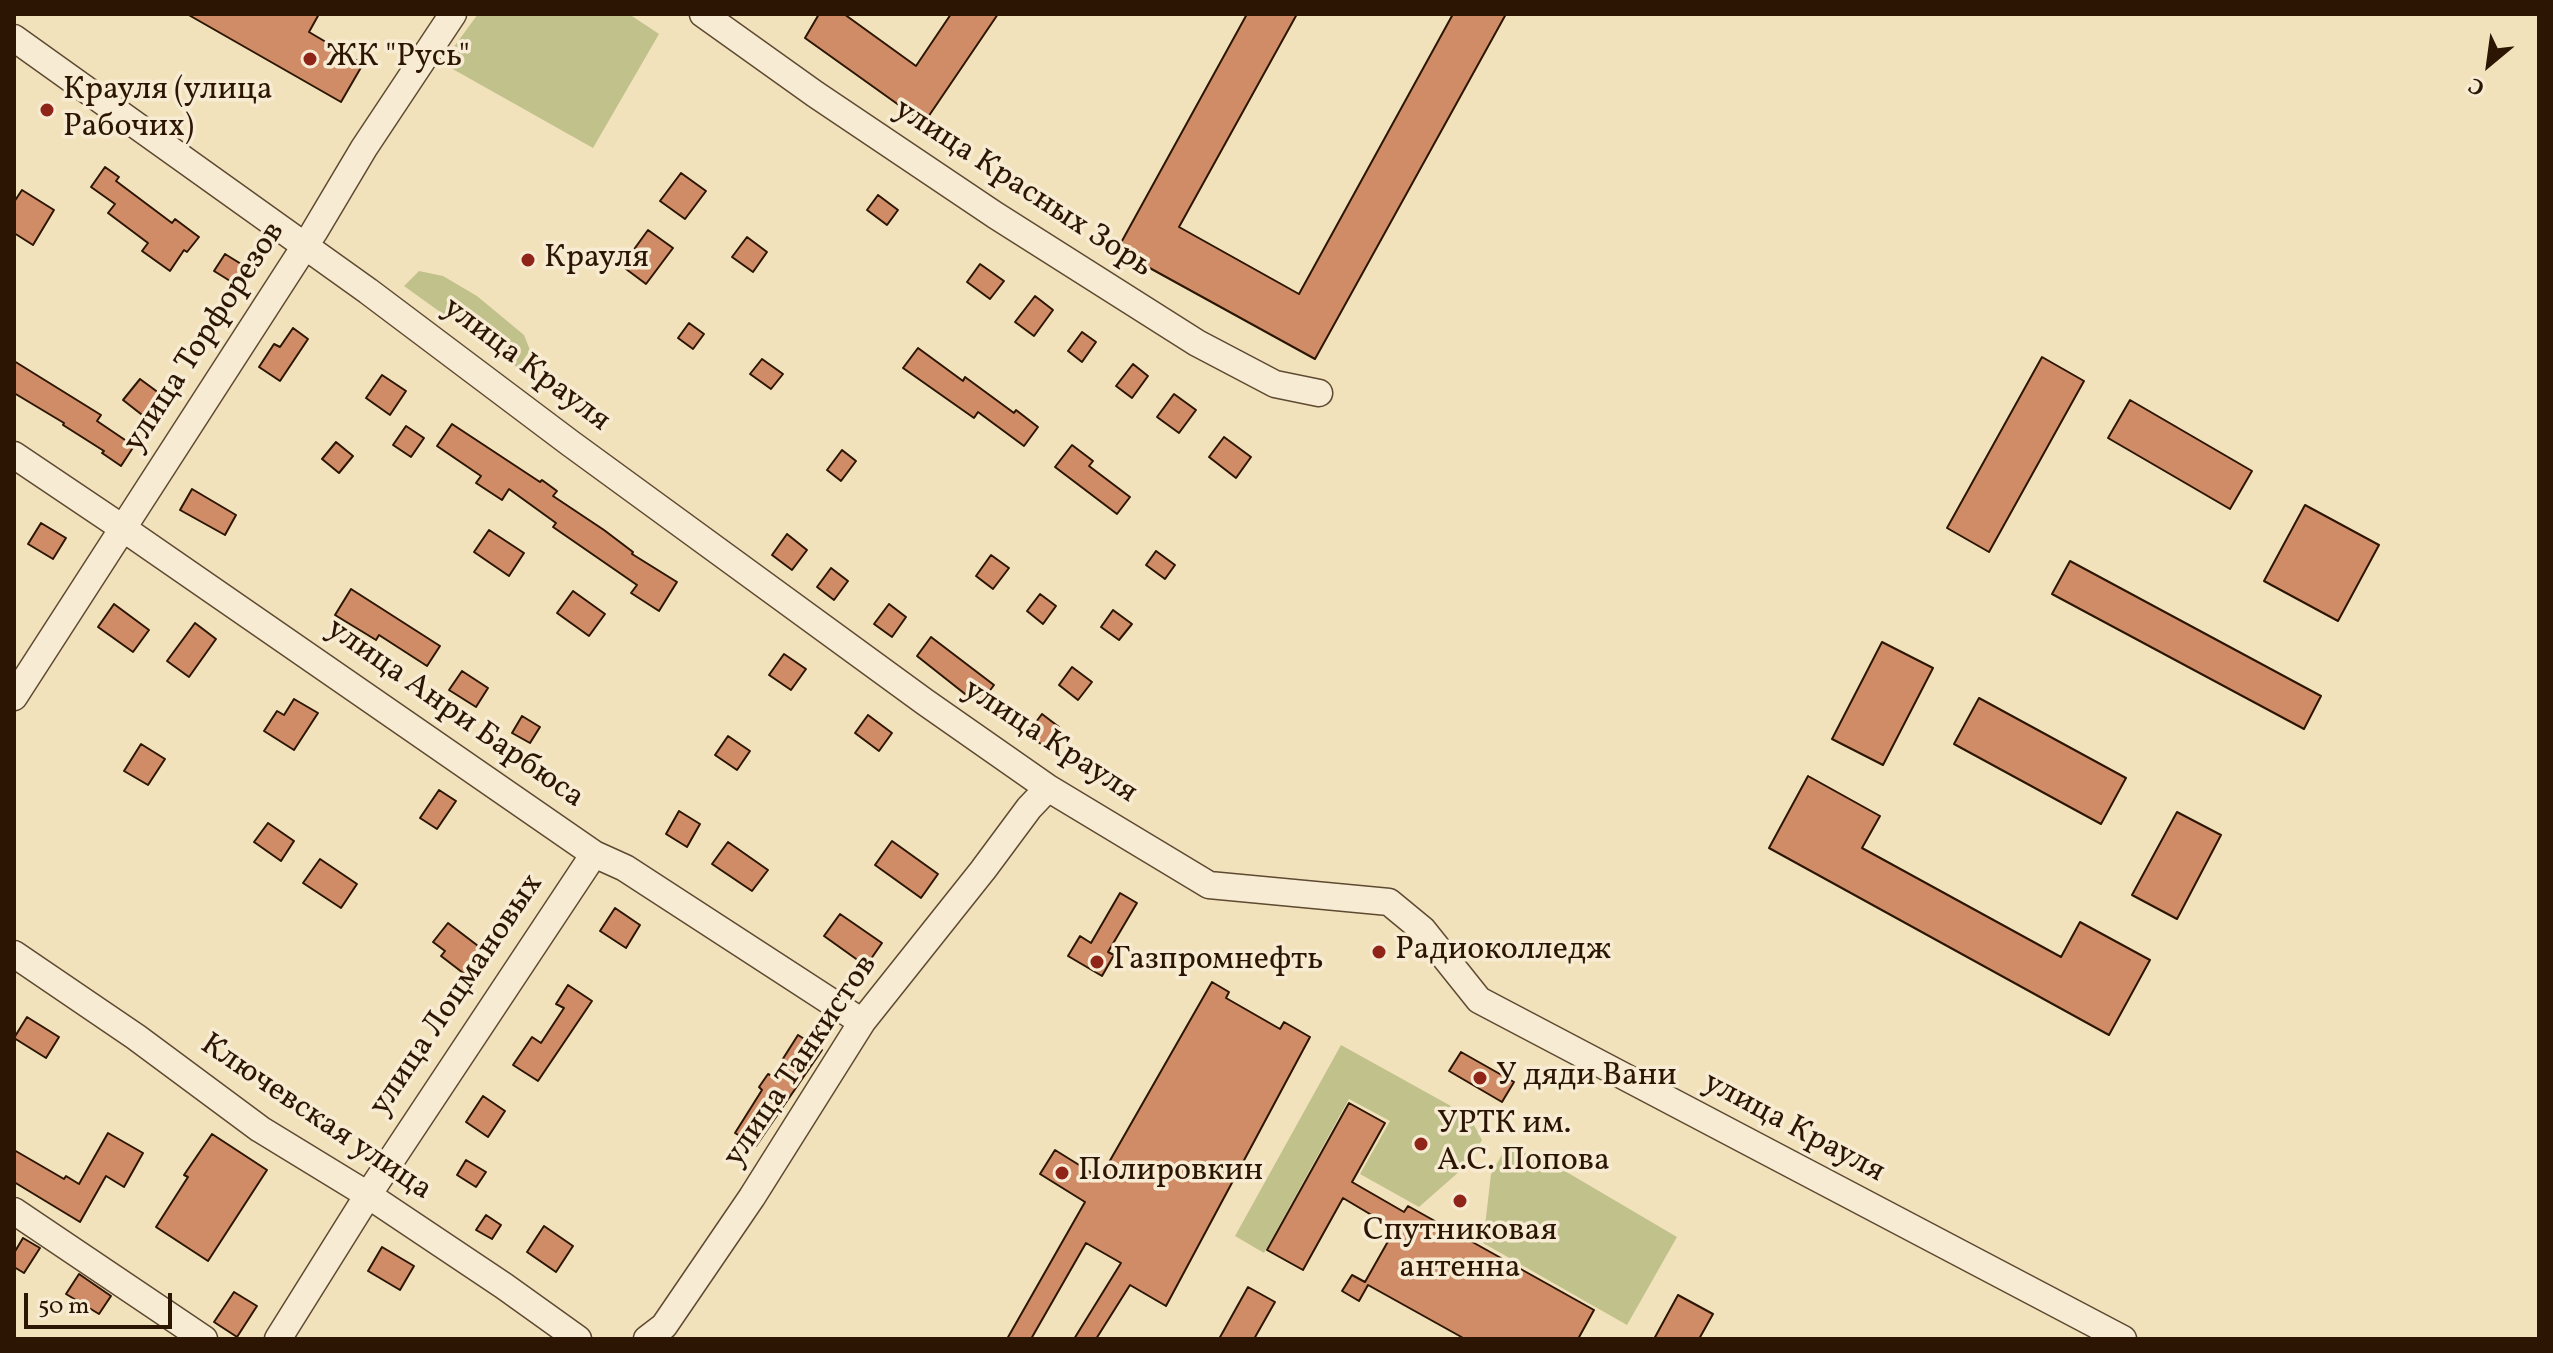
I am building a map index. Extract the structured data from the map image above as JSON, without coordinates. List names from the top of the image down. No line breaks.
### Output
{"streets":{"street":["улица Красных Зорь","улица Торфорезов","улица Крауля","улица Анри Барбюса","улица Лоцмановых","улица Танкистов","Ключевская улица"]},"crossings":[["улица Торфорезов","улица Крауля"],["улица Торфорезов","улица Анри Барбюса"],["улица Крауля","улица Танкистов"],["улица Анри Барбюса","улица Лоцмановых"],["улица Анри Барбюса","улица Танкистов"],["улица Лоцмановых","Ключевская улица"]],"places":["ЖК \"Русь\"","Крауля (улица Рабочих)","Крауля","Радиоколледж","Газпромнефть","У дяди Вани","УРТК им. А.С. Попова","Полировкин","Спутниковая антенна"],"scale_bar":"50 m","north":"bottom left"}
